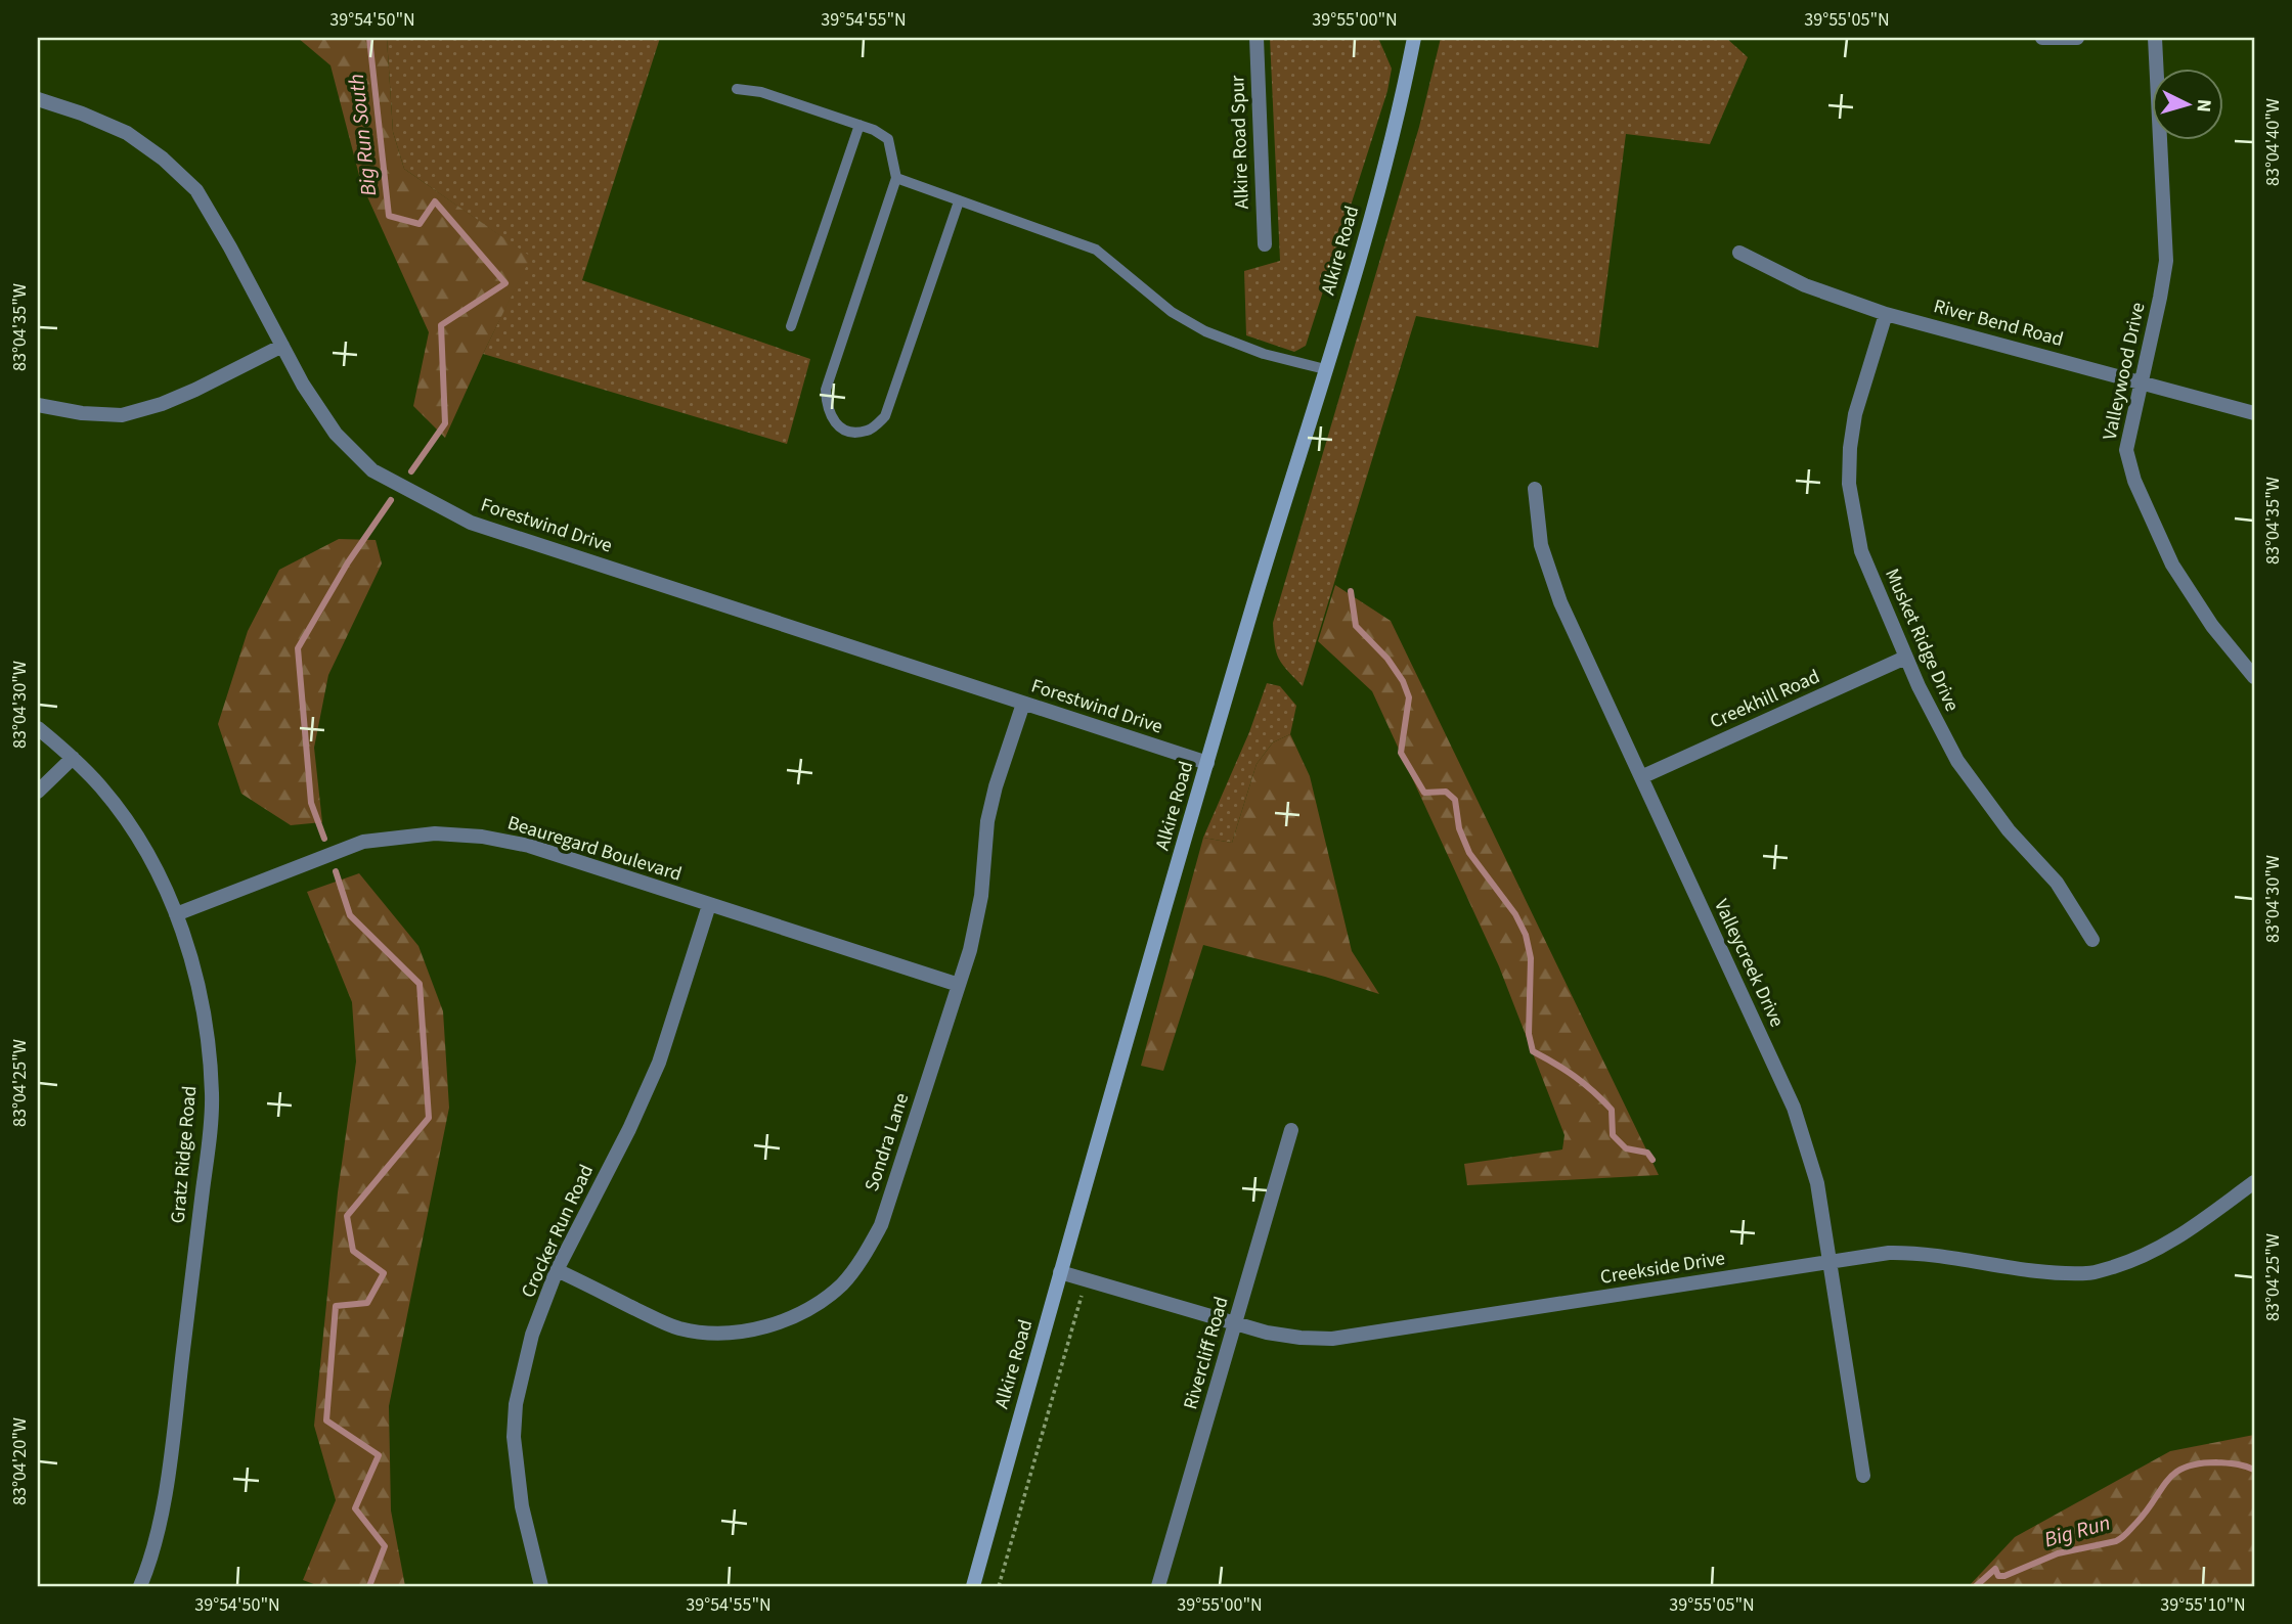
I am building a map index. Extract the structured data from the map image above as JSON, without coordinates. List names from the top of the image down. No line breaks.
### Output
{"streets":{"main road":["Alkire Road"],"street":["Alkire Road Spur","River Bend Road","Valleywood Drive","Forestwind Drive","Musket Ridge Drive","Creekhill Road","Beauregard Boulevard","Valleycreek Drive","Sondra Lane","Gratz Ridge Road","Crocker Run Road","Creekside Drive","Rivercliff Road"]},"crossings":[["Alkire Road","Forestwind Drive"],["Alkire Road","Creekside Drive"],["River Bend Road","Valleywood Drive"],["River Bend Road","Musket Ridge Drive"],["Forestwind Drive","Sondra Lane"],["Musket Ridge Drive","Creekhill Road"],["Creekhill Road","Valleycreek Drive"],["Beauregard Boulevard","Sondra Lane"],["Beauregard Boulevard","Gratz Ridge Road"],["Beauregard Boulevard","Crocker Run Road"],["Valleycreek Drive","Creekside Drive"],["Sondra Lane","Crocker Run Road"],["Creekside Drive","Rivercliff Road"]],"water":["Big Run South","Big Run"],"north":"right","coordinates":["39°54'50\"N","39°54'55\"N","39°55'00\"N","39°55'05\"N","83°04'40\"W","83°04'35\"W","83°04'30\"W","83°04'25\"W","83°04'20\"W","39°55'10\"N"]}
